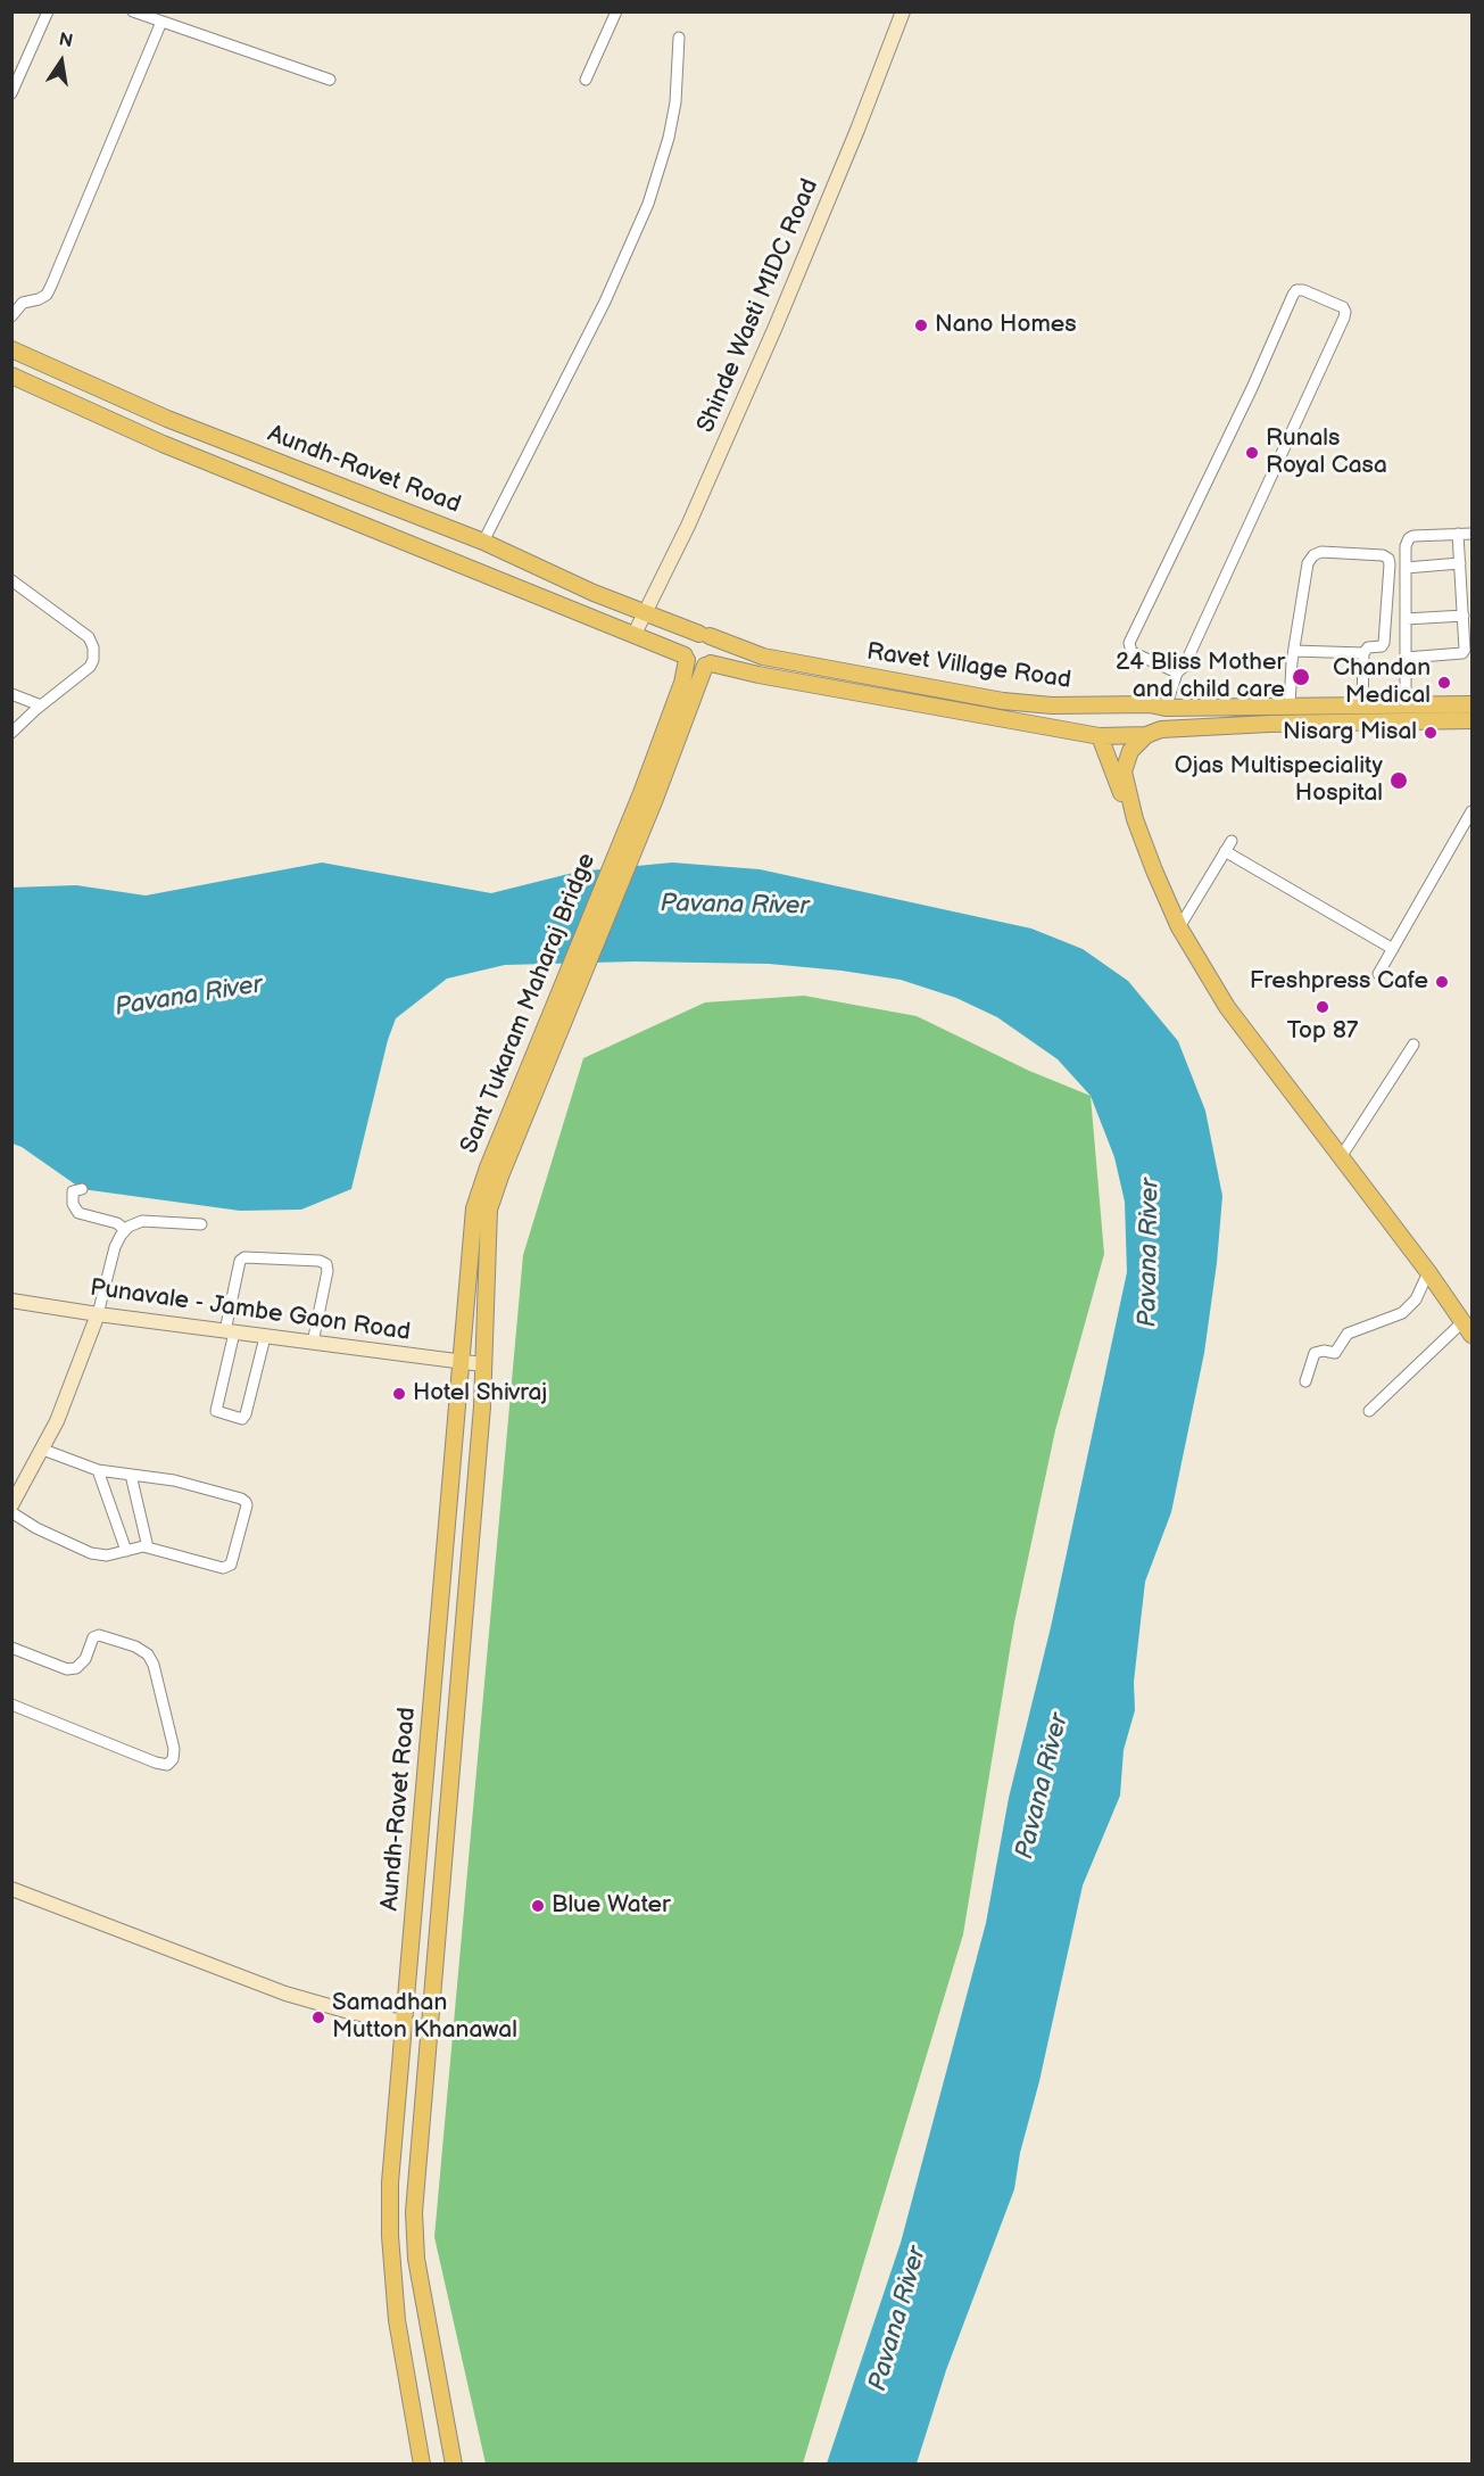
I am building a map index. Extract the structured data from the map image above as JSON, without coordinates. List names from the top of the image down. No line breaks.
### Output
{"streets":{"main road":["Aundh-Ravet Road","Ravet Village Road","Sant Tukaram Maharaj Bridge"],"street":["Shinde Wasti MIDC Road","Punavale - Jambe Gaon Road"]},"crossings":[["Shinde Wasti MIDC Road","Aundh-Ravet Road"],["Aundh-Ravet Road","Ravet Village Road"],["Aundh-Ravet Road","Sant Tukaram Maharaj Bridge"],["Aundh-Ravet Road","Punavale - Jambe Gaon Road"]],"water":["Pavana River"],"places":["Nano Homes","Runals Royal Casa","24 Bliss Mother and child care","Chandan Medical","Nisarg Misal","Ojas Multispeciality Hospital","Freshpress Cafe","Top 87","Hotel Shivraj","Blue Water","Samadhan Mutton Khanawal"],"north":"top"}
